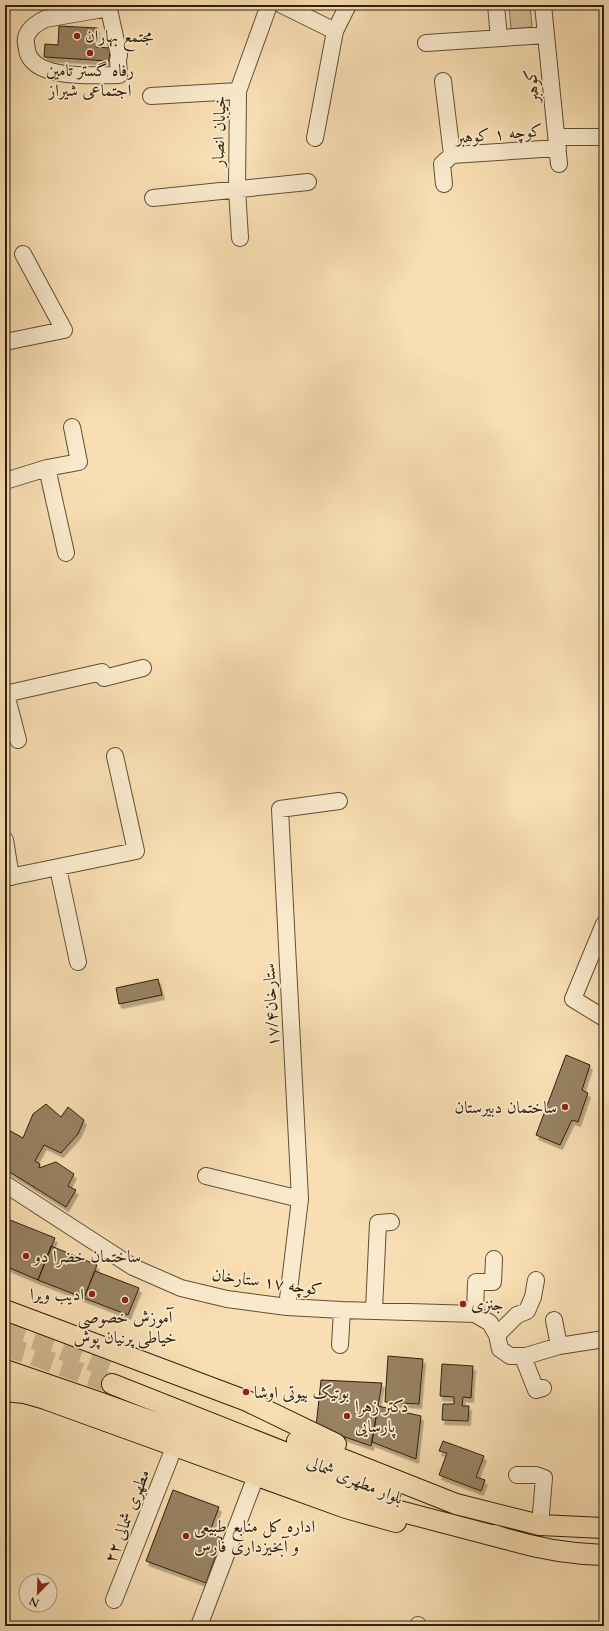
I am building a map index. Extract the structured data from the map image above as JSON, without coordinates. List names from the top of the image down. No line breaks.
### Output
{"streets":{"main road":["بلوار مطهرى شمالى"],"street":["کوهبر","خیابان انصار","کوچه ۱ کوهبر","ستارخان۱۷/۴","کوچه ۱۷ ستارخان","مطهرى شمالى ۲۲"]},"crossings":[["کوهبر","کوچه ۱ کوهبر"],["ستارخان۱۷/۴","کوچه ۱۷ ستارخان"]],"places":["مجتمع بهاران","رفاه گستر تامین اجتماعی شیراز","ساختمان دبیرستان","ساختمان خضرا دو","ادیب ویرا","آموزش خصوصی خیاطی پرنیان پوش","جنزی","بوتیک بیوتی اوشا","دکتر زهرا پارسایی","اداره کل منابع طبیعى و آبخیزدارى فارس"],"north":"bottom left"}
